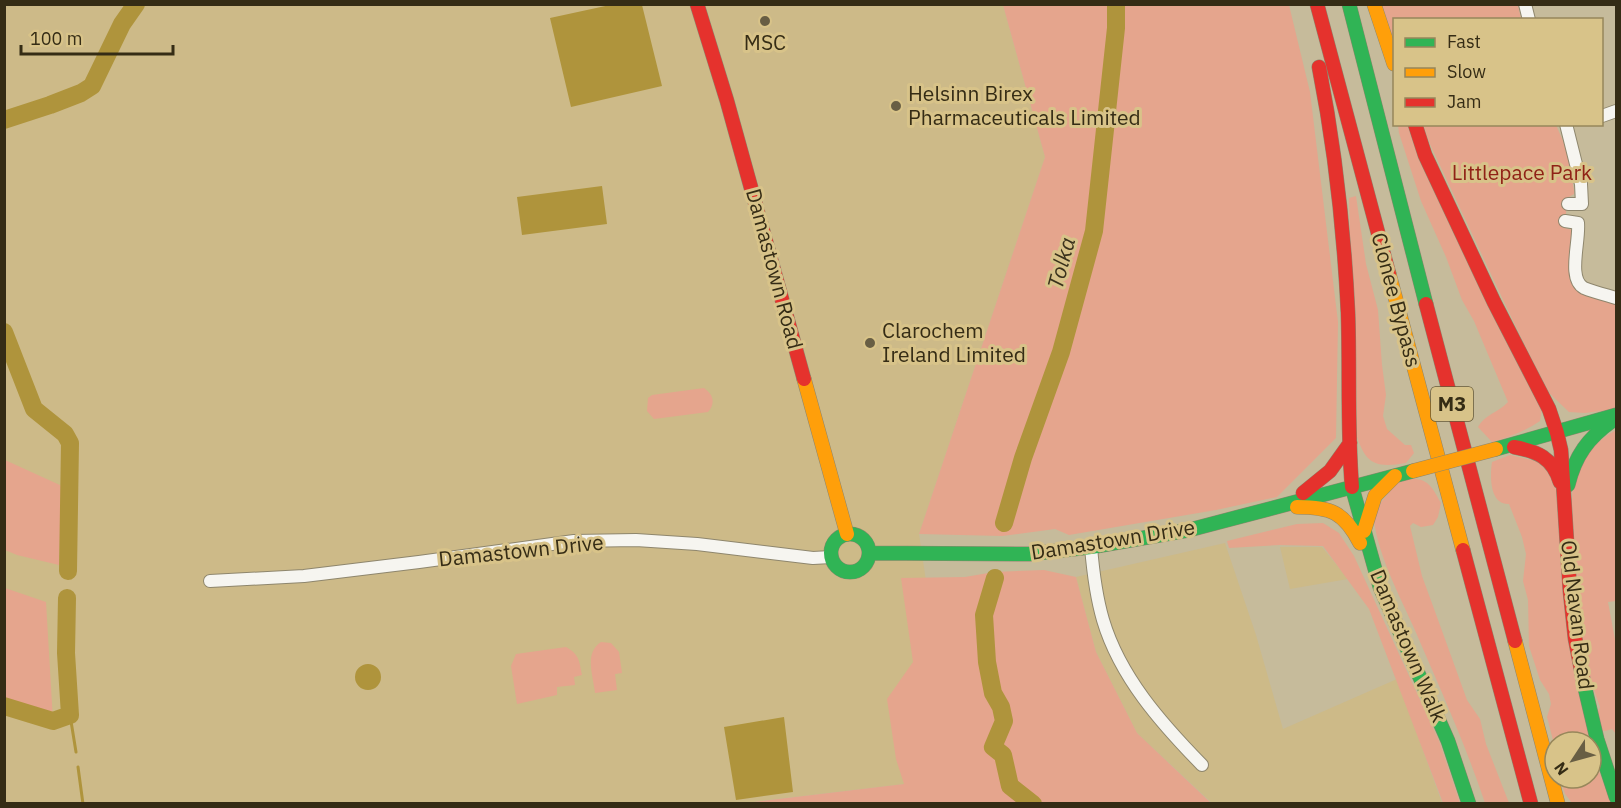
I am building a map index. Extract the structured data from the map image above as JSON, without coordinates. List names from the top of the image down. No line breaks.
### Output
{"streets":{"main road":["Damastown Road","Clonee Bypass","M3","Damastown Drive","Old Navan Road","Damastown Walk"]},"crossings":[["Damastown Road","Damastown Drive"],["Damastown Drive","Old Navan Road"],["Damastown Drive","Damastown Walk"]],"water":["Tolka"],"parks":["Littlepace Park"],"places":["MSC","Helsinn Birex Pharmaceuticals Limited","Clarochem Ireland Limited"],"legend":["Fast","Slow","Jam"],"scale_bar":"100 m","north":"bottom left"}
